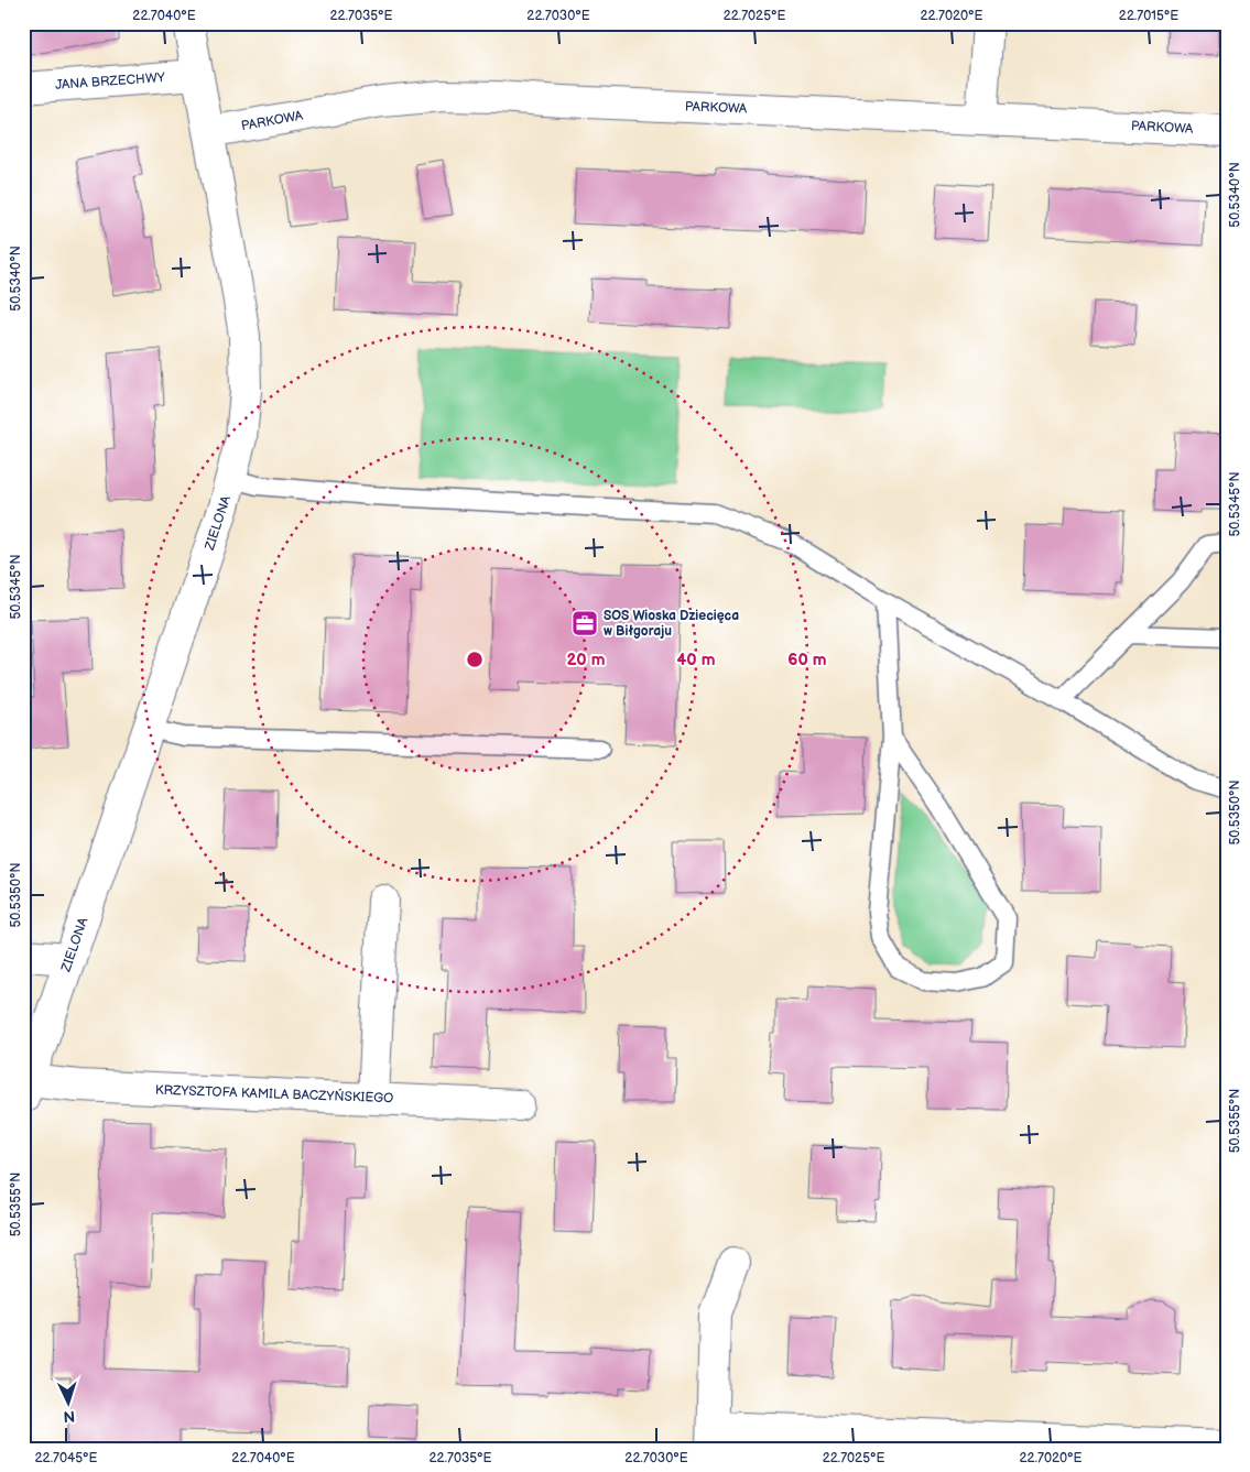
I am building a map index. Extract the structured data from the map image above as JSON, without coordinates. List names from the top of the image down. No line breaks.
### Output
{"streets":{"street":["JANA BRZECHWY","PARKOWA","ZIELONA","KRZYSZTOFA KAMILA BACZYŃSKIEGO"]},"crossings":[["JANA BRZECHWY","ZIELONA"],["PARKOWA","ZIELONA"],["ZIELONA","KRZYSZTOFA KAMILA BACZYŃSKIEGO"]],"places":{"office":["SOS Wioska Dziecięca w Biłgoraju"]},"north":"bottom","coordinates":["22.7040°E","22.7035°E","22.7030°E","22.7025°E","22.7020°E","22.7015°E","50.5340°N","50.5345°N","50.5350°N","50.5355°N","22.7045°E"],"rings":["20 m","40 m","60 m"]}
